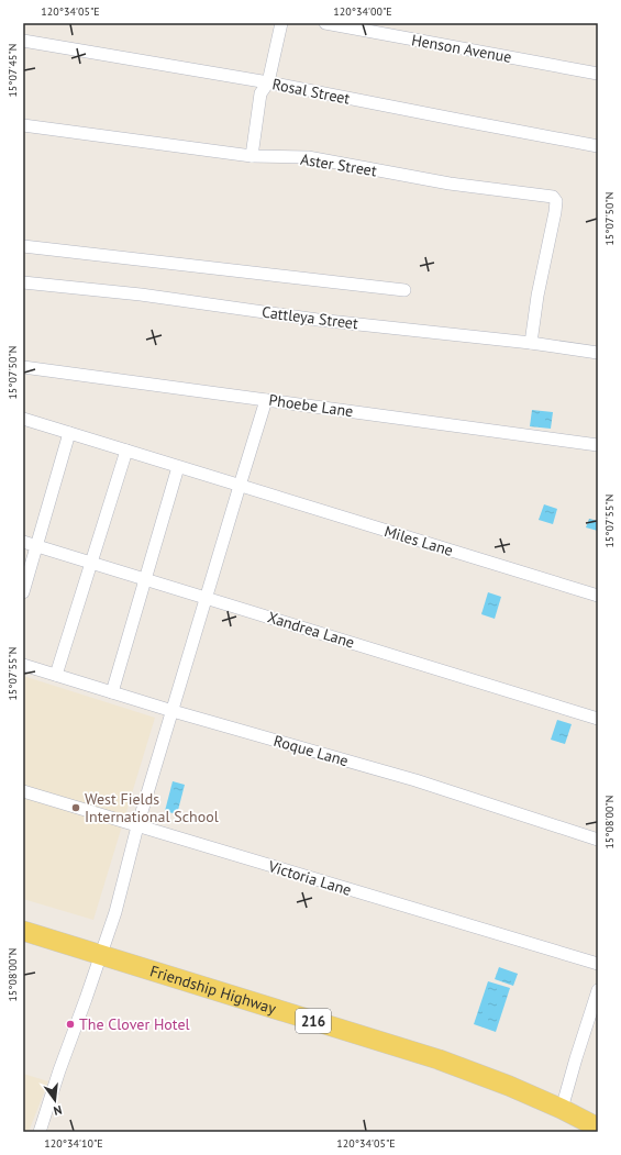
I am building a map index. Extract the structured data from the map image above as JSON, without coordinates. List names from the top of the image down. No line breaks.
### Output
{"streets":{"main road":["Friendship Highway","216"],"street":["Henson Avenue","Rosal Street","Aster Street","Cattleya Street","Phoebe Lane","Miles Lane","Xandrea Lane","Roque Lane","Victoria Lane"]},"crossings":[["Aster Street","Cattleya Street"]],"places":["West Fields International School","The Clover Hotel"],"north":"bottom","coordinates":["120°34'05\"E","120°34'00\"E","15°07'45\"N","15°07'50\"N","15°07'55\"N","15°08'00\"N","120°34'10\"E"]}
